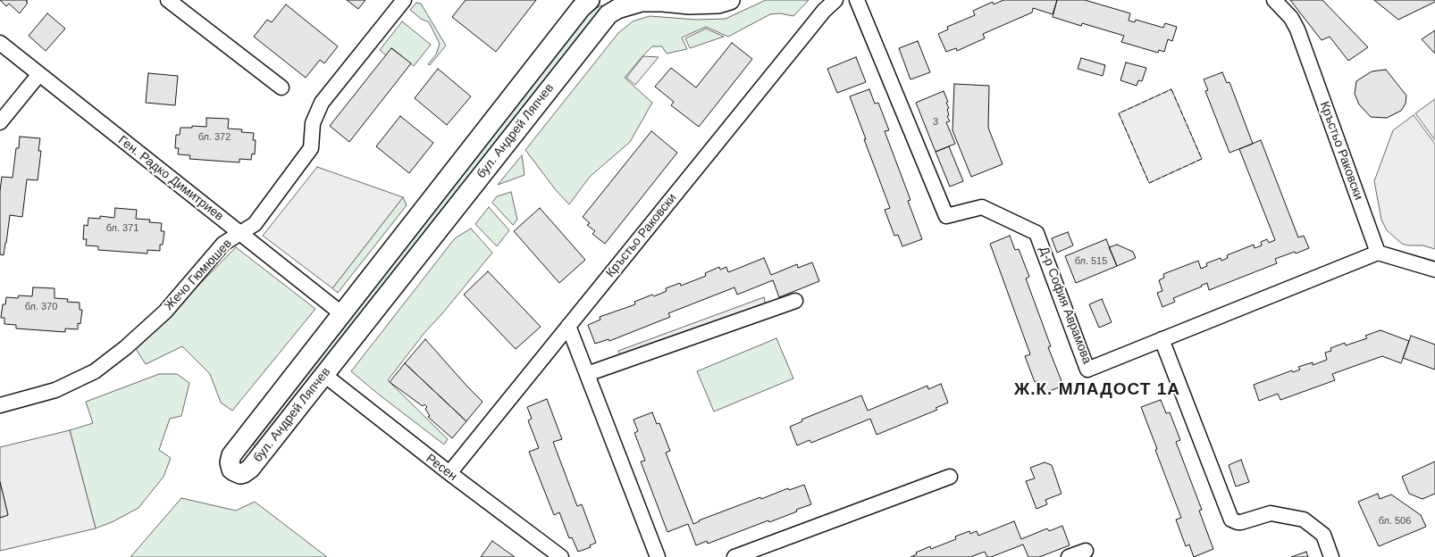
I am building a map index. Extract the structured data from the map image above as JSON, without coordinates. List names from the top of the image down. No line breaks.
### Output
{"streets":{"main road":["бул. Андрей Ляпчев"],"street":["Кръстьо Раковски","Ген. Радко Димитриев","Жечо Гюмюшев","Д-р София Аврамова","Ресен"]},"crossings":[["бул. Андрей Ляпчев","Ген. Радко Димитриев"],["бул. Андрей Ляпчев","Ресен"],["Кръстьо Раковски","Ресен"],["Ген. Радко Димитриев","Жечо Гюмюшев"]],"districts":["Ж.К. МЛАДОСТ 1А"],"house_numbers":["3","бл. 372","бл. 371","бл. 515","бл. 370","бл. 506"]}
